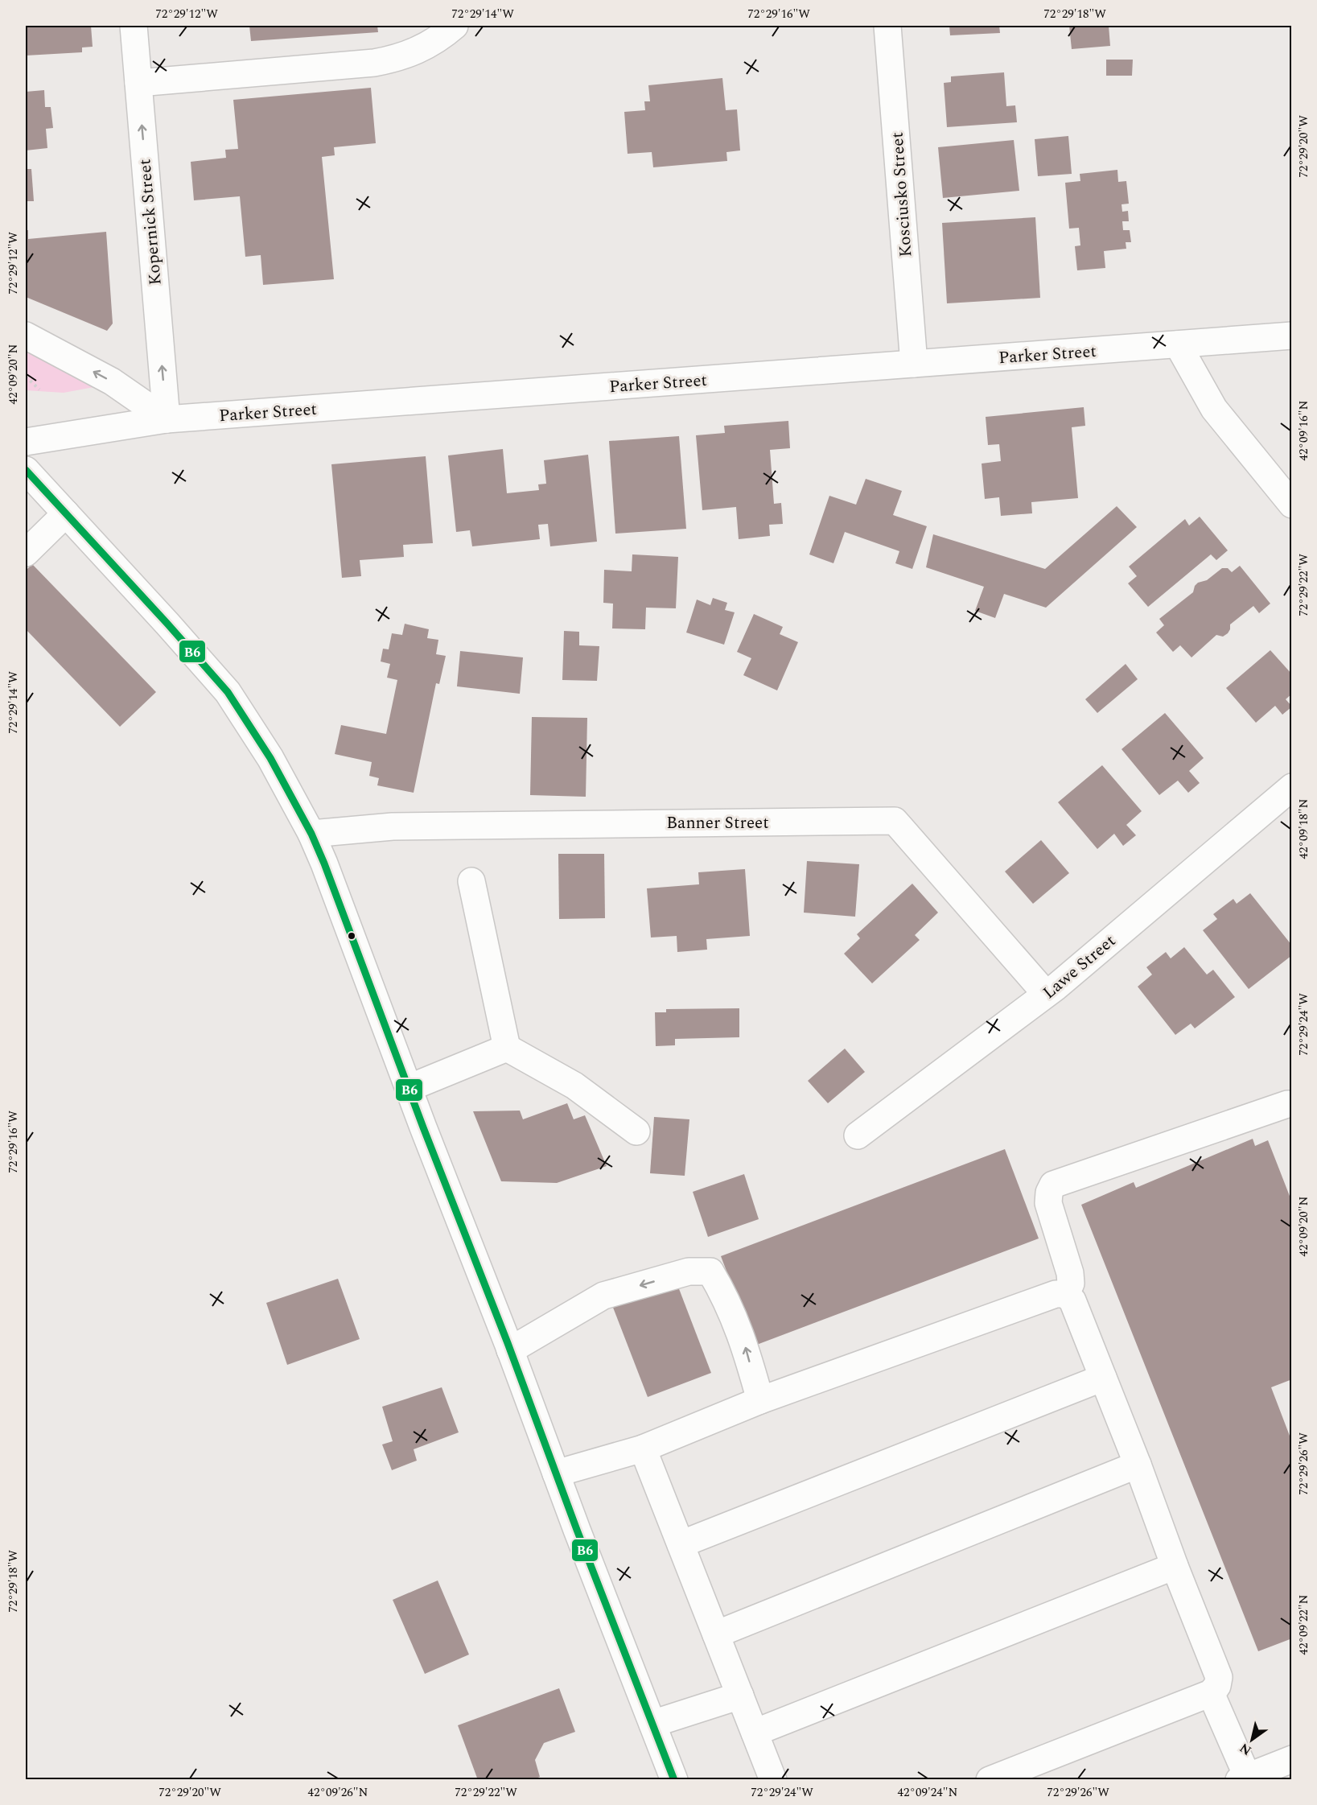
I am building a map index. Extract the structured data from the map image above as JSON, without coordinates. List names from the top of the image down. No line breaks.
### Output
{"streets":{"main road":["Kosciusko Street","Kopernick Street","Parker Street","Banner Street","Lawe Street"]},"crossings":[["Kosciusko Street","Parker Street"],["Kopernick Street","Parker Street"],["Banner Street","Lawe Street"]],"one_way":["Kopernick Street"],"lines":["transit line B6"],"north":"bottom left","coordinates":["72°29'12\"W","72°29'14\"W","72°29'16\"W","72°29'18\"W","72°29'20\"W","42°09'20\"N","42°09'16\"N","72°29'22\"W","42°09'18\"N","72°29'24\"W","72°29'26\"W","42°09'22\"N","42°09'26\"N","42°09'24\"N"]}
